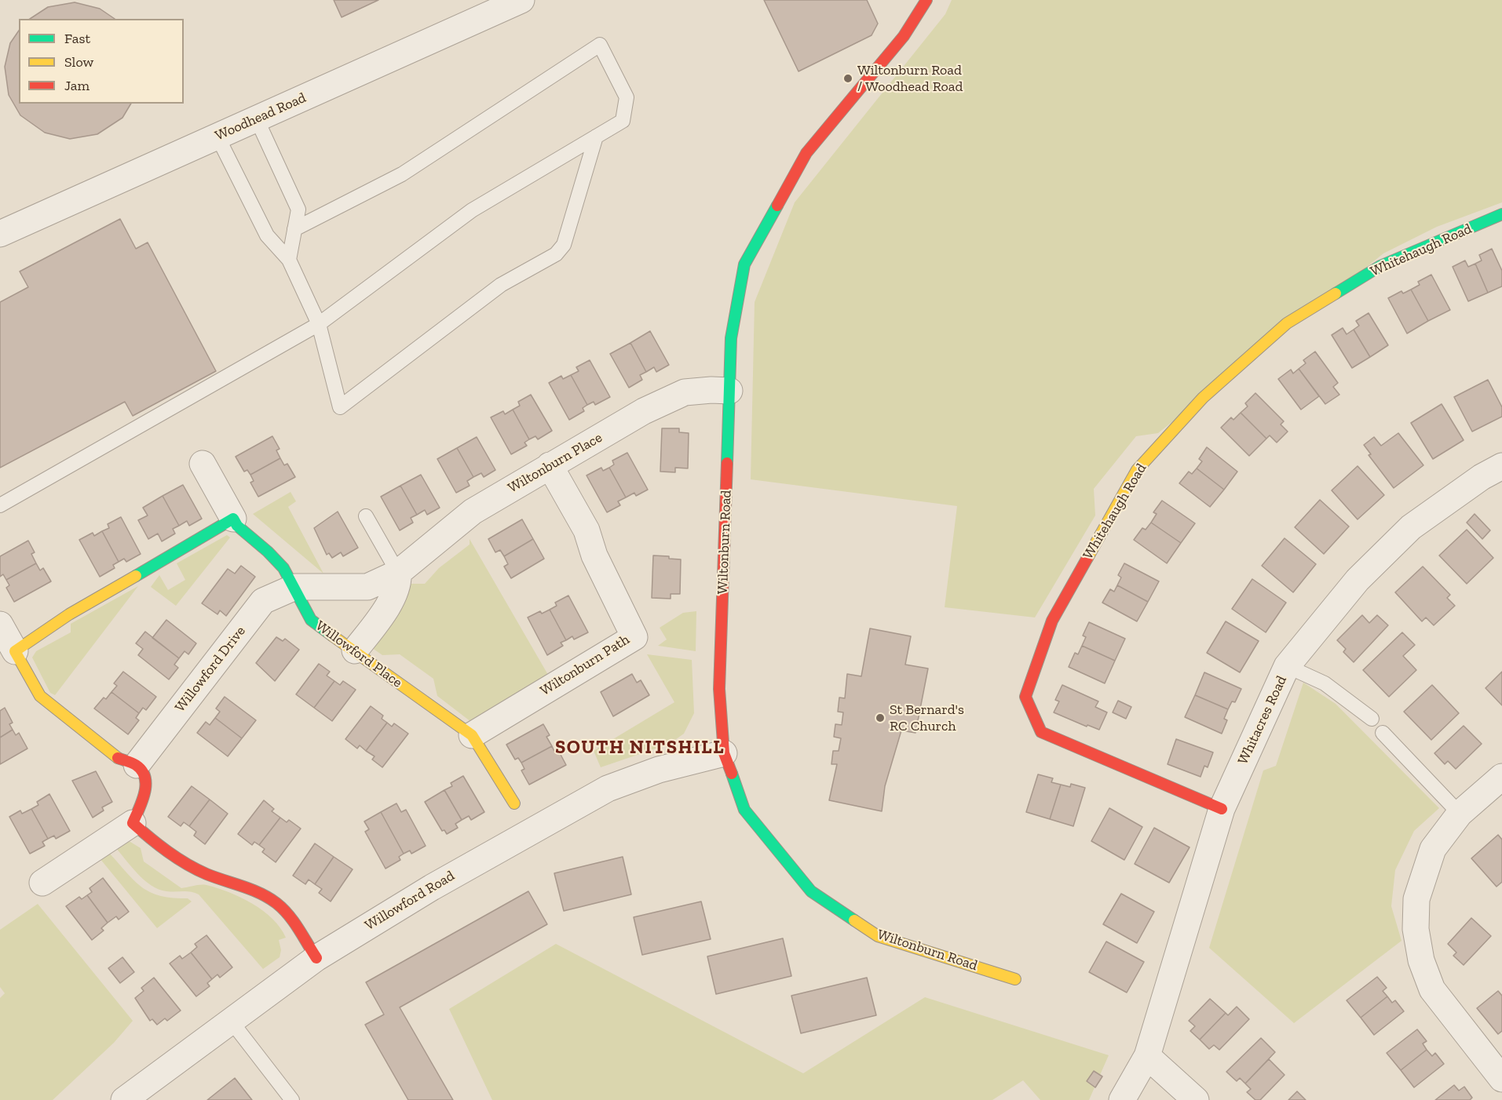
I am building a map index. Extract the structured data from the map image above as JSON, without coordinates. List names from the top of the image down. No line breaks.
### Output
{"streets":{"street":["Woodhead Road","Whitehaugh Road","Wiltonburn Place","Wiltonburn Road","Willowford Place","Wiltonburn Path","Willowford Drive","Whitacres Road","Willowford Road"]},"crossings":[["Whitehaugh Road","Whitacres Road"],["Wiltonburn Place","Wiltonburn Road"],["Wiltonburn Place","Willowford Place"],["Wiltonburn Place","Wiltonburn Path"],["Wiltonburn Place","Willowford Drive"],["Wiltonburn Road","Willowford Road"],["Willowford Place","Wiltonburn Path"],["Willowford Place","Willowford Drive"]],"districts":["SOUTH NITSHILL"],"places":["Wiltonburn Road / Woodhead Road","St Bernard's RC Church"],"legend":["Fast","Slow","Jam"]}
